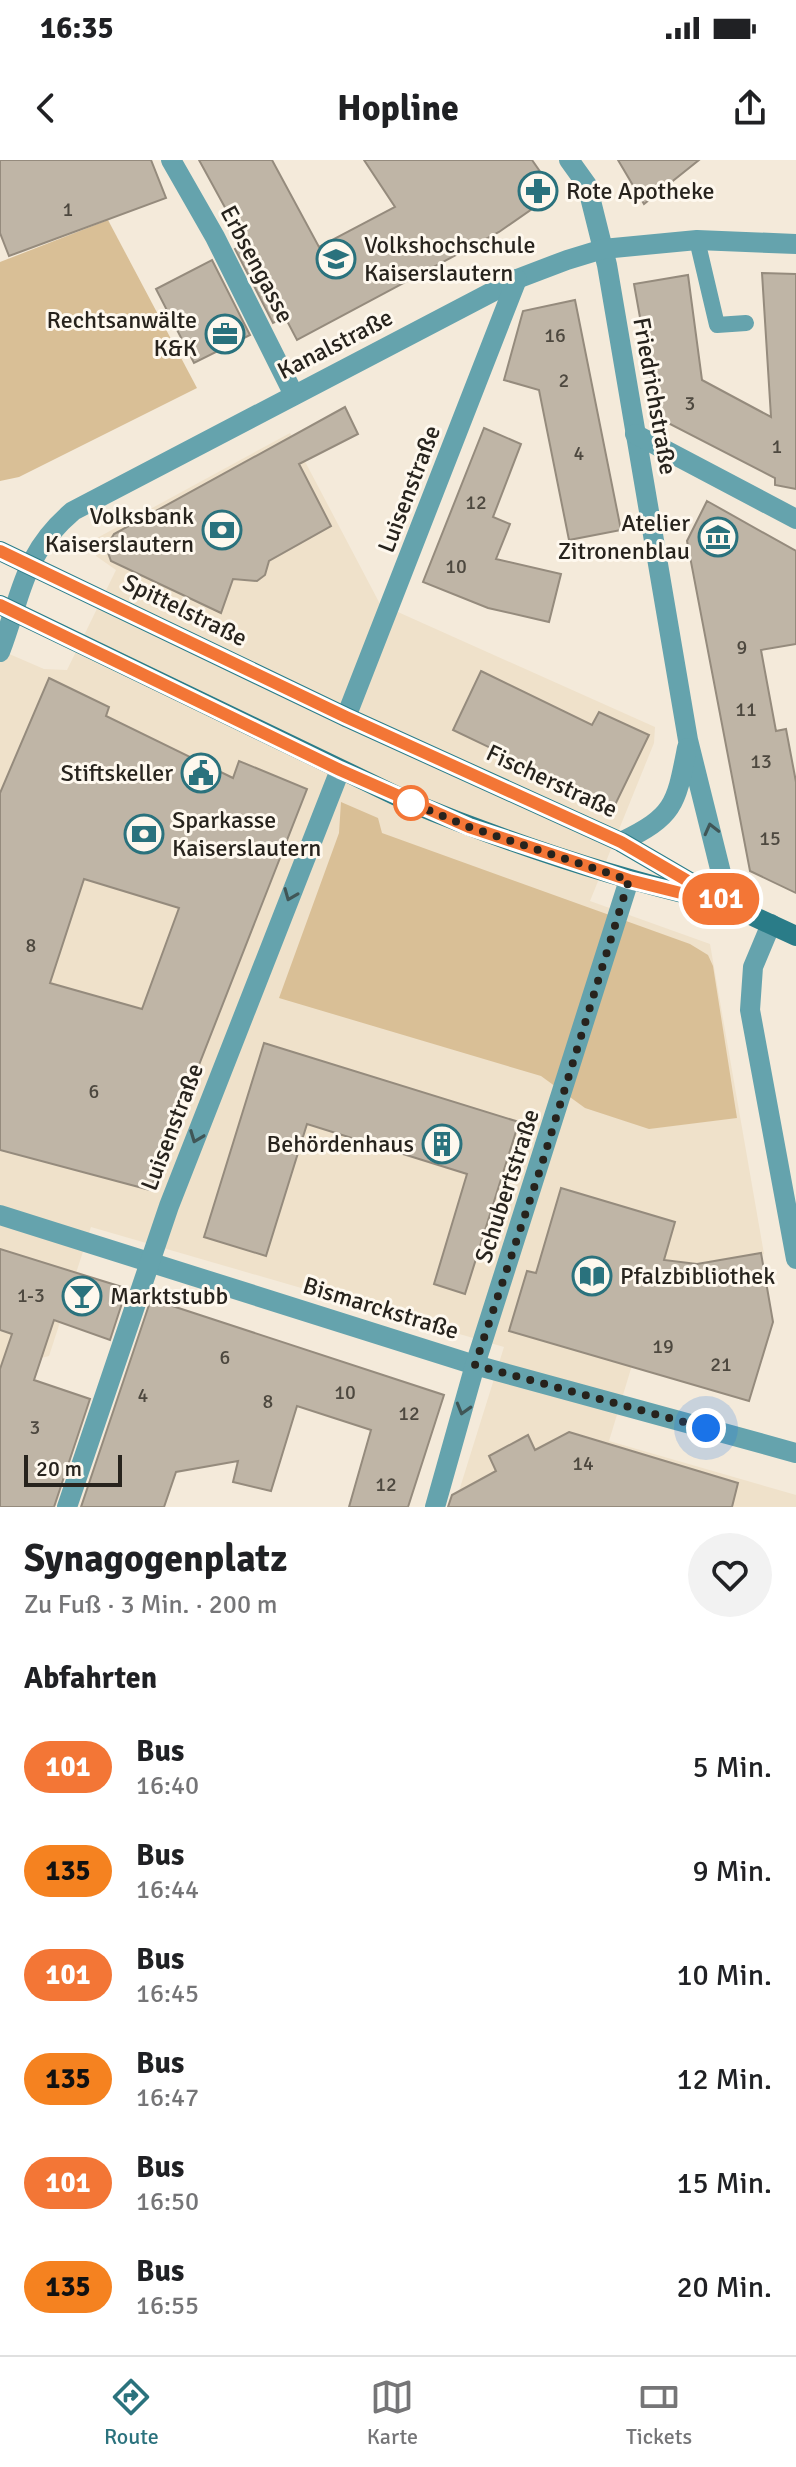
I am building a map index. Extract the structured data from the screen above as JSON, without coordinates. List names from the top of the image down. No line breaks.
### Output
{"streets":{"main road":["Spittelstraße","Fischerstraße"],"street":["Erbsengasse","Kanalstraße","Friedrichstraße","Luisenstraße","Schubertstraße","Bismarckstraße"]},"crossings":[["Erbsengasse","Kanalstraße"],["Kanalstraße","Friedrichstraße"],["Kanalstraße","Luisenstraße"],["Kanalstraße","Spittelstraße"],["Friedrichstraße","Fischerstraße"],["Luisenstraße","Spittelstraße"],["Luisenstraße","Fischerstraße"],["Luisenstraße","Bismarckstraße"],["Spittelstraße","Fischerstraße"],["Fischerstraße","Schubertstraße"],["Schubertstraße","Bismarckstraße"]],"one_way":["Luisenstraße"],"places":{"pharmacy":["Rote Apotheke"],"school or university":["Volkshochschule Kaiserslautern"],"office":["Rechtsanwälte K&K"],"bank":["Volksbank Kaiserslautern","Sparkasse Kaiserslautern"],"museum":["Atelier Zitronenblau"],"public building":["Stiftskeller"],"building":["Behördenhaus"],"library":["Pfalzbibliothek"],"bar":["Marktstubb"]},"lines":["bus line 101"],"house_numbers":["1","16","2","3","1","4","12","10","9","11","13","15","8","6","1-3","19","6","21","10","4","8","12","3","14","12"],"scale_bar":"20 m","page":{"status":"16:35","header":"Hopline","on_map":"101","scale":"20 m","heading":[["Synagogenplatz","Zu Fuß · 3 Min. · 200 m"],"Abfahrten"],"list":[{"mark":"101","name":"Bus","note":"16:40","value":"5 Min."},{"mark":"135","name":"Bus","note":"16:44","value":"9 Min."},{"mark":"101","name":"Bus","note":"16:45","value":"10 Min."},{"mark":"135","name":"Bus","note":"16:47","value":"12 Min."},{"mark":"101","name":"Bus","note":"16:50","value":"15 Min."},{"mark":"135","name":"Bus","note":"16:55","value":"20 Min."}],"tabs":["Route","Karte","Tickets"]}}
